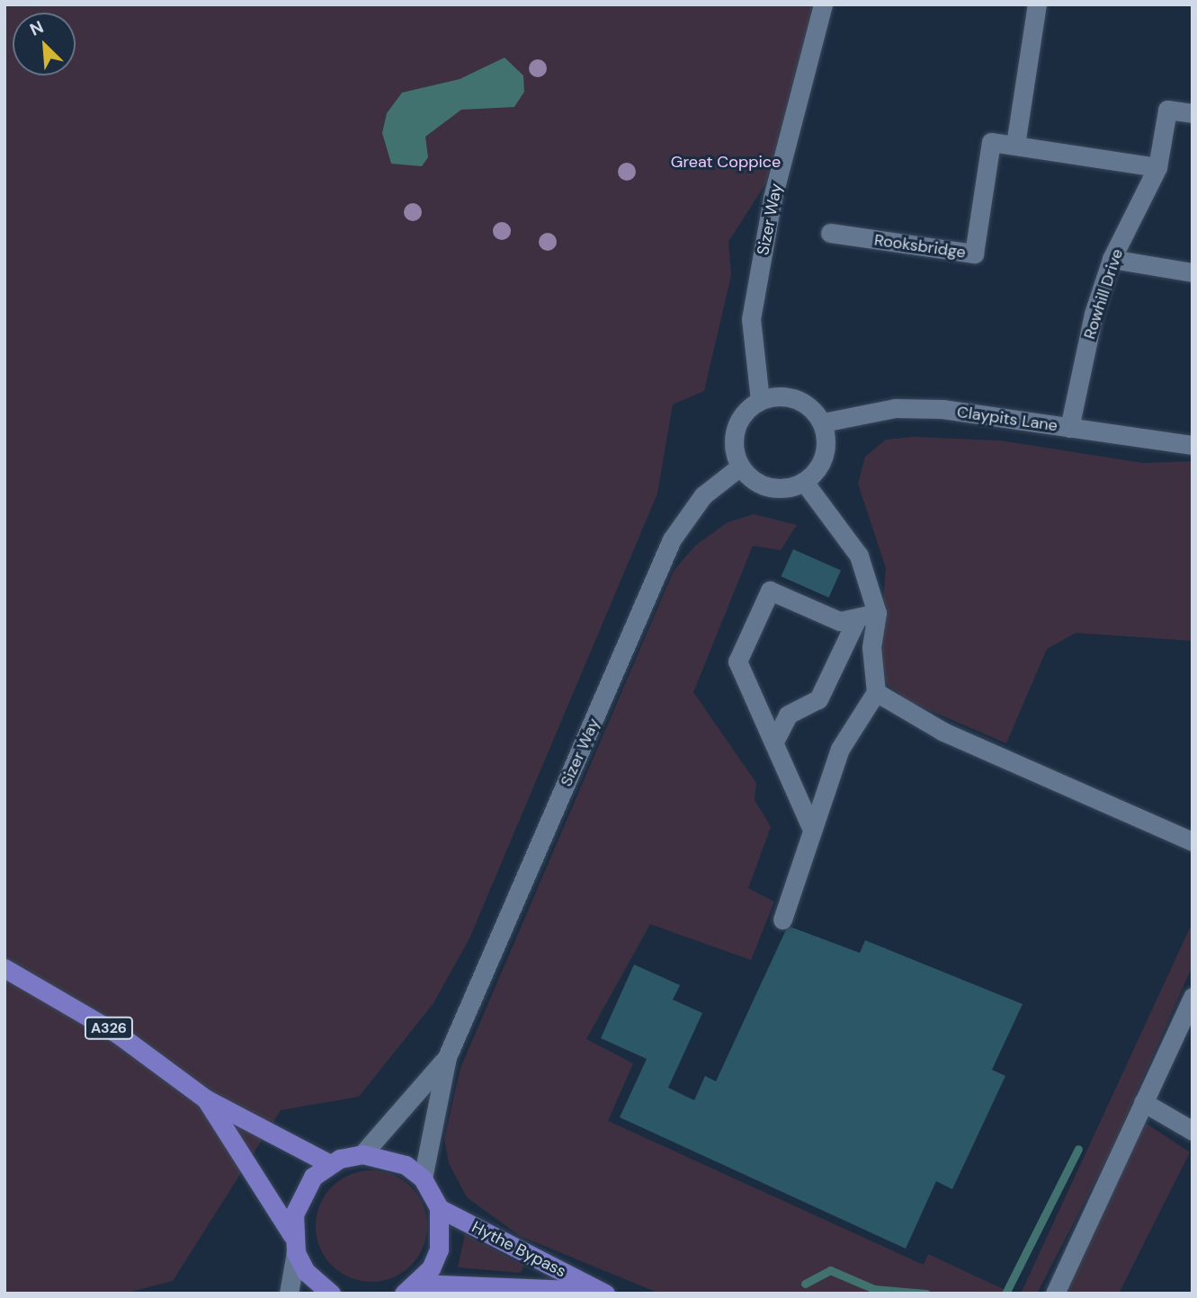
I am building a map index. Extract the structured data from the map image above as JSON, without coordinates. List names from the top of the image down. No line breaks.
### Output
{"streets":{"main road":["A326","Hythe Bypass"],"street":["Sizer Way","Rooksbridge","Rowhill Drive","Claypits Lane"]},"crossings":[["Sizer Way","Claypits Lane"],["Rowhill Drive","Claypits Lane"]],"parks":["Great Coppice"],"north":"top left"}
